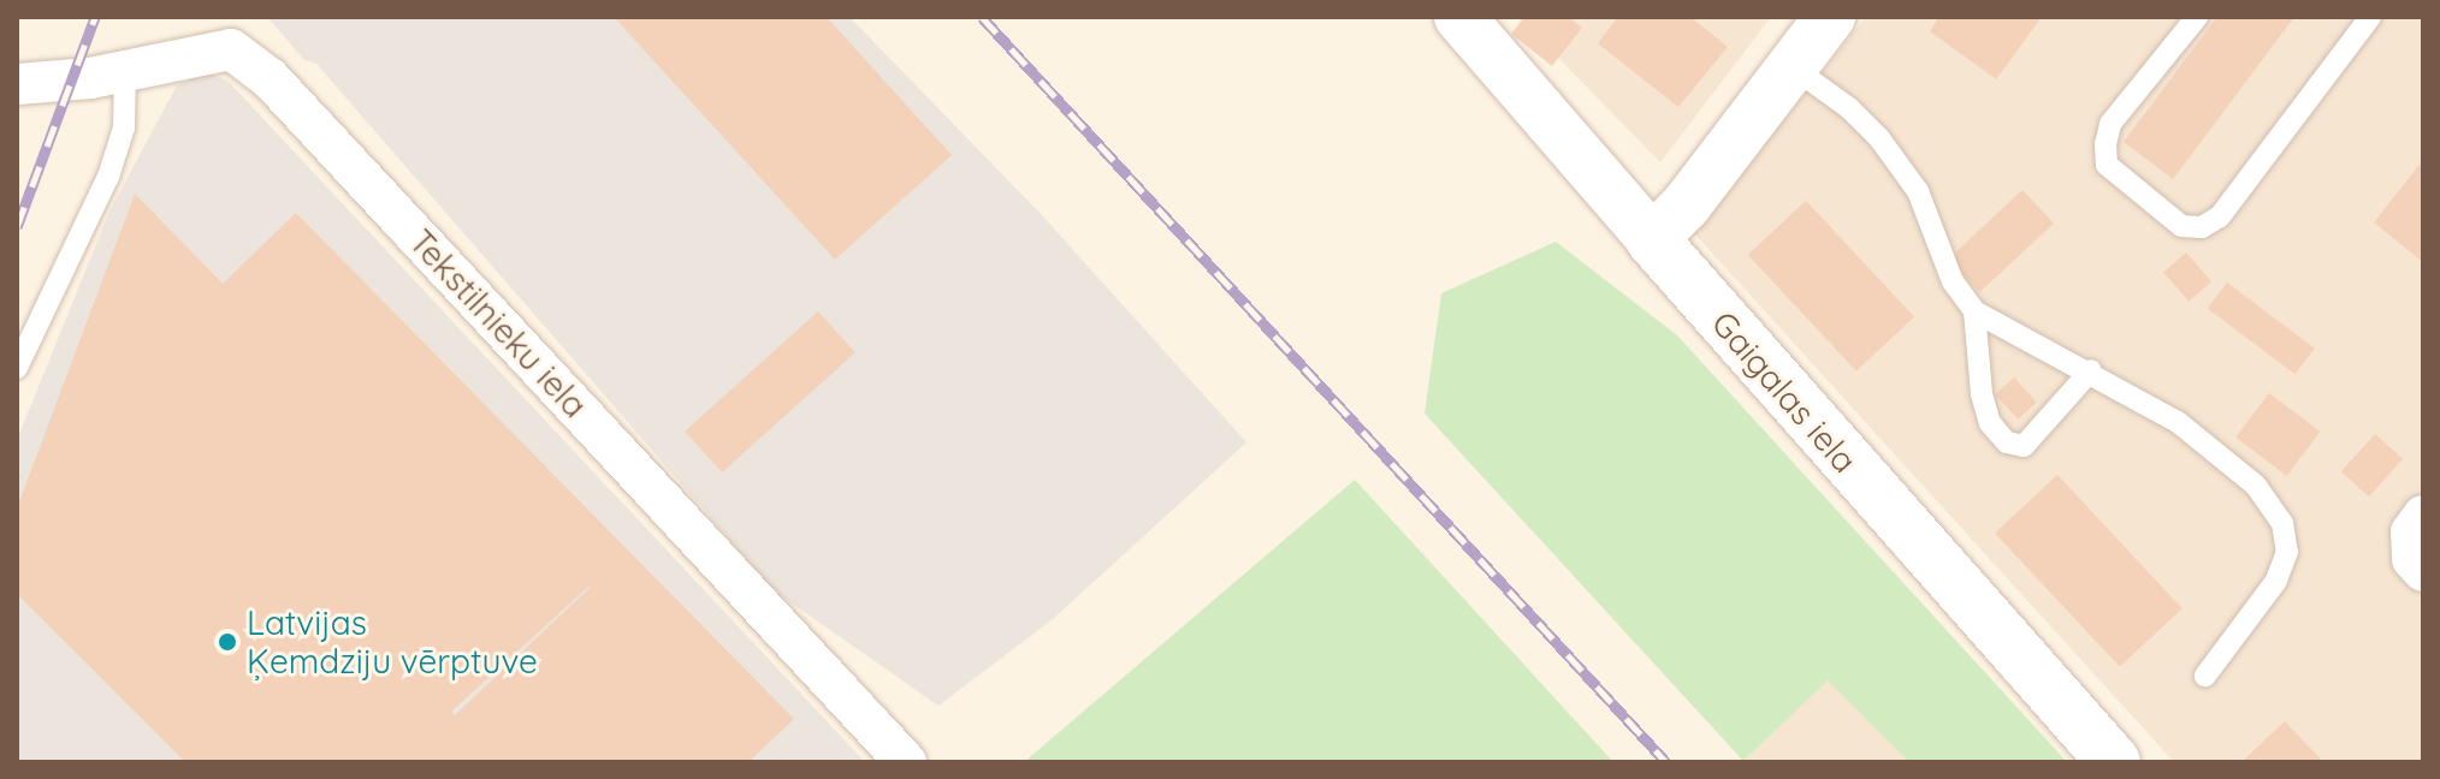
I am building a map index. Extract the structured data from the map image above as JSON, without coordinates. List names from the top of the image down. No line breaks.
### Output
{"streets":{"main road":["Gaigalas iela"],"street":["Tekstilnieku iela"]},"places":["Latvijas Ķemdziju vērptuve"]}
